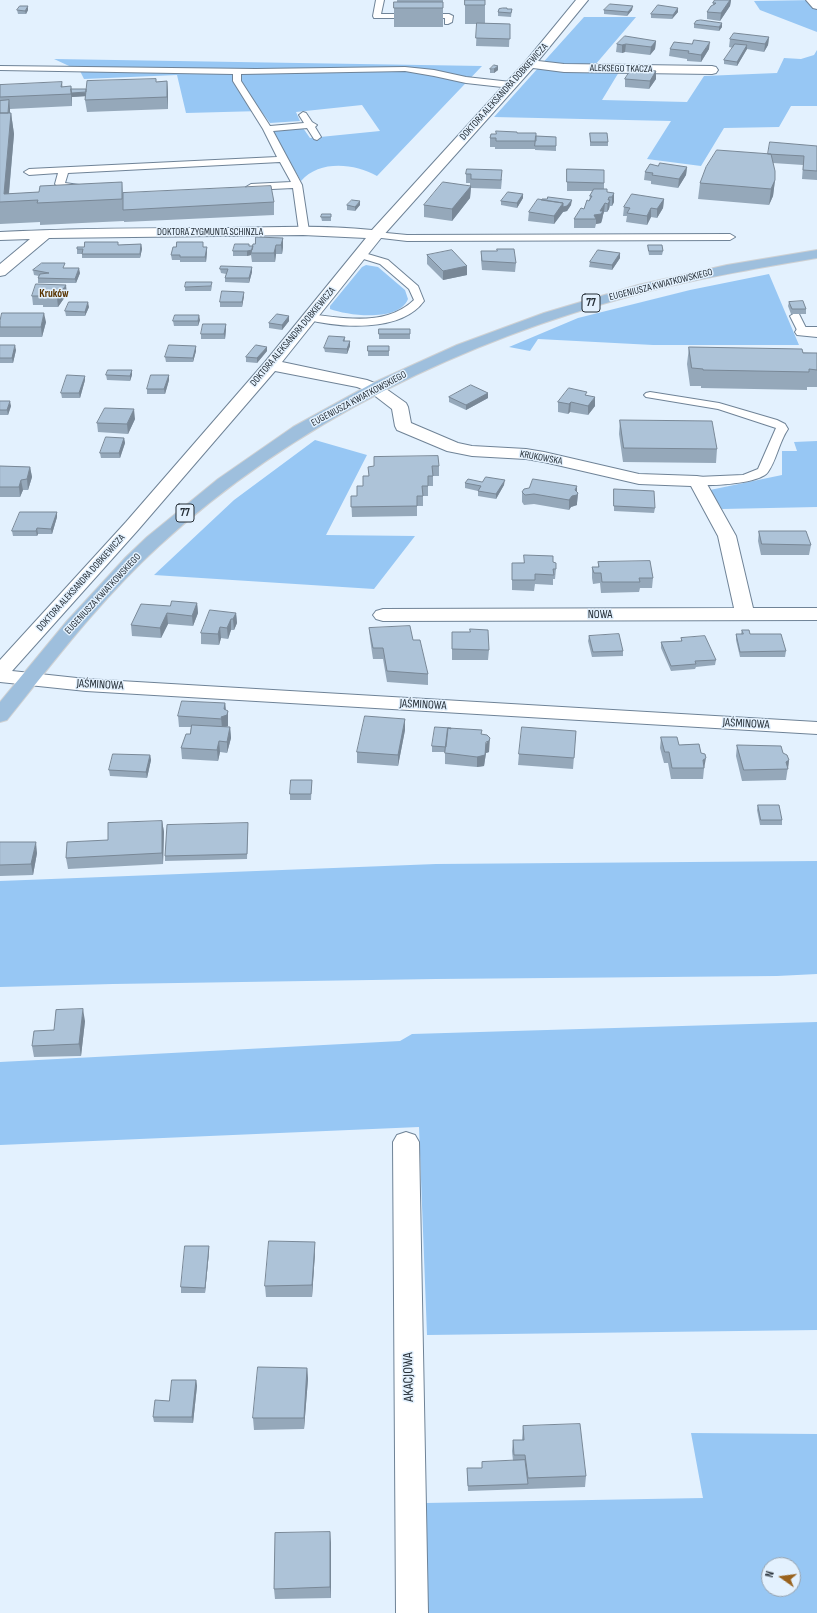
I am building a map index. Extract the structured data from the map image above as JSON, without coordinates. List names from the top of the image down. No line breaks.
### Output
{"streets":{"main road":["EUGENIUSZA KWIATKOWSKIEGO","77"],"street":["ALEKSEGO TKACZA","DOKTORA ALEKSANDRA DOBKIEWICZA","DOKTORA ZYGMUNTA SCHINZLA","KRUKOWSKA","NOWA","JAŚMINOWA","AKACJOWA"]},"crossings":[["ALEKSEGO TKACZA","DOKTORA ALEKSANDRA DOBKIEWICZA"],["DOKTORA ALEKSANDRA DOBKIEWICZA","DOKTORA ZYGMUNTA SCHINZLA"],["DOKTORA ALEKSANDRA DOBKIEWICZA","KRUKOWSKA"],["EUGENIUSZA KWIATKOWSKIEGO","KRUKOWSKA"],["EUGENIUSZA KWIATKOWSKIEGO","JAŚMINOWA"]],"districts":["Kruków"],"north":"left"}
